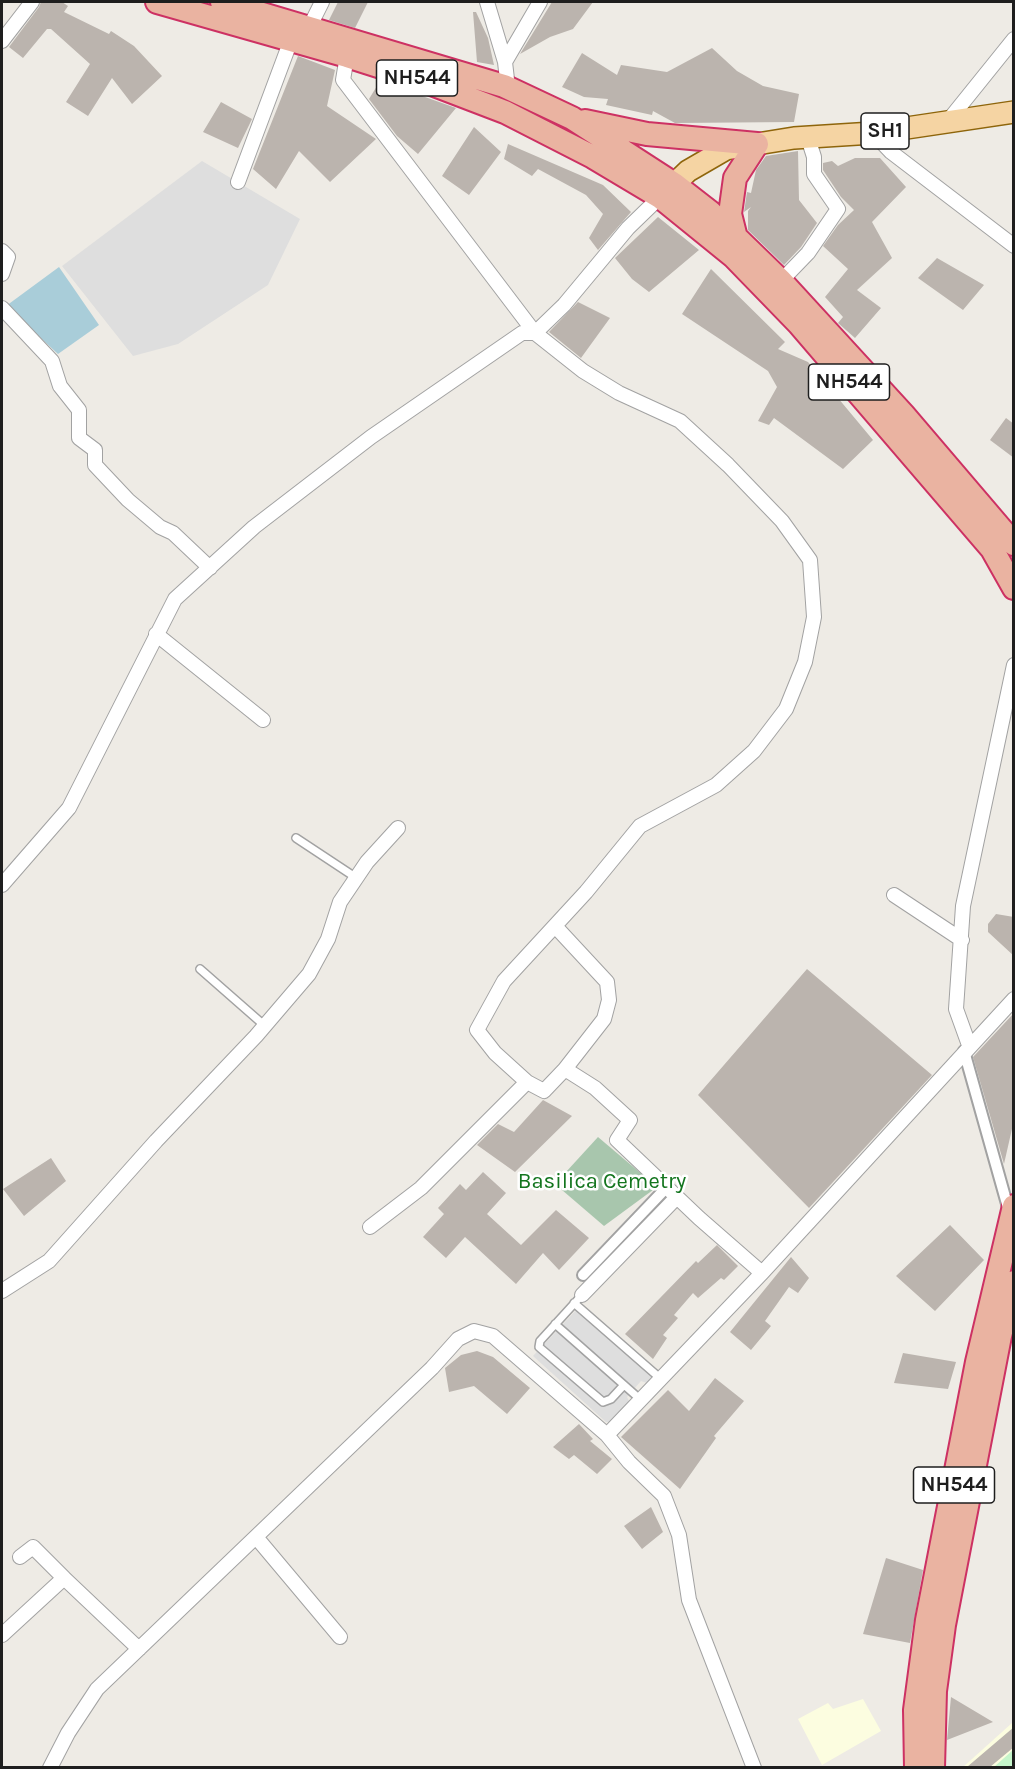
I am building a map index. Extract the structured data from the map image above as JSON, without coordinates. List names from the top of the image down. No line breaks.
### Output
{"streets":{"highway":["NH544","SH1"]},"crossings":[["NH544","SH1"]],"parks":["Basilica Cemetry"]}
